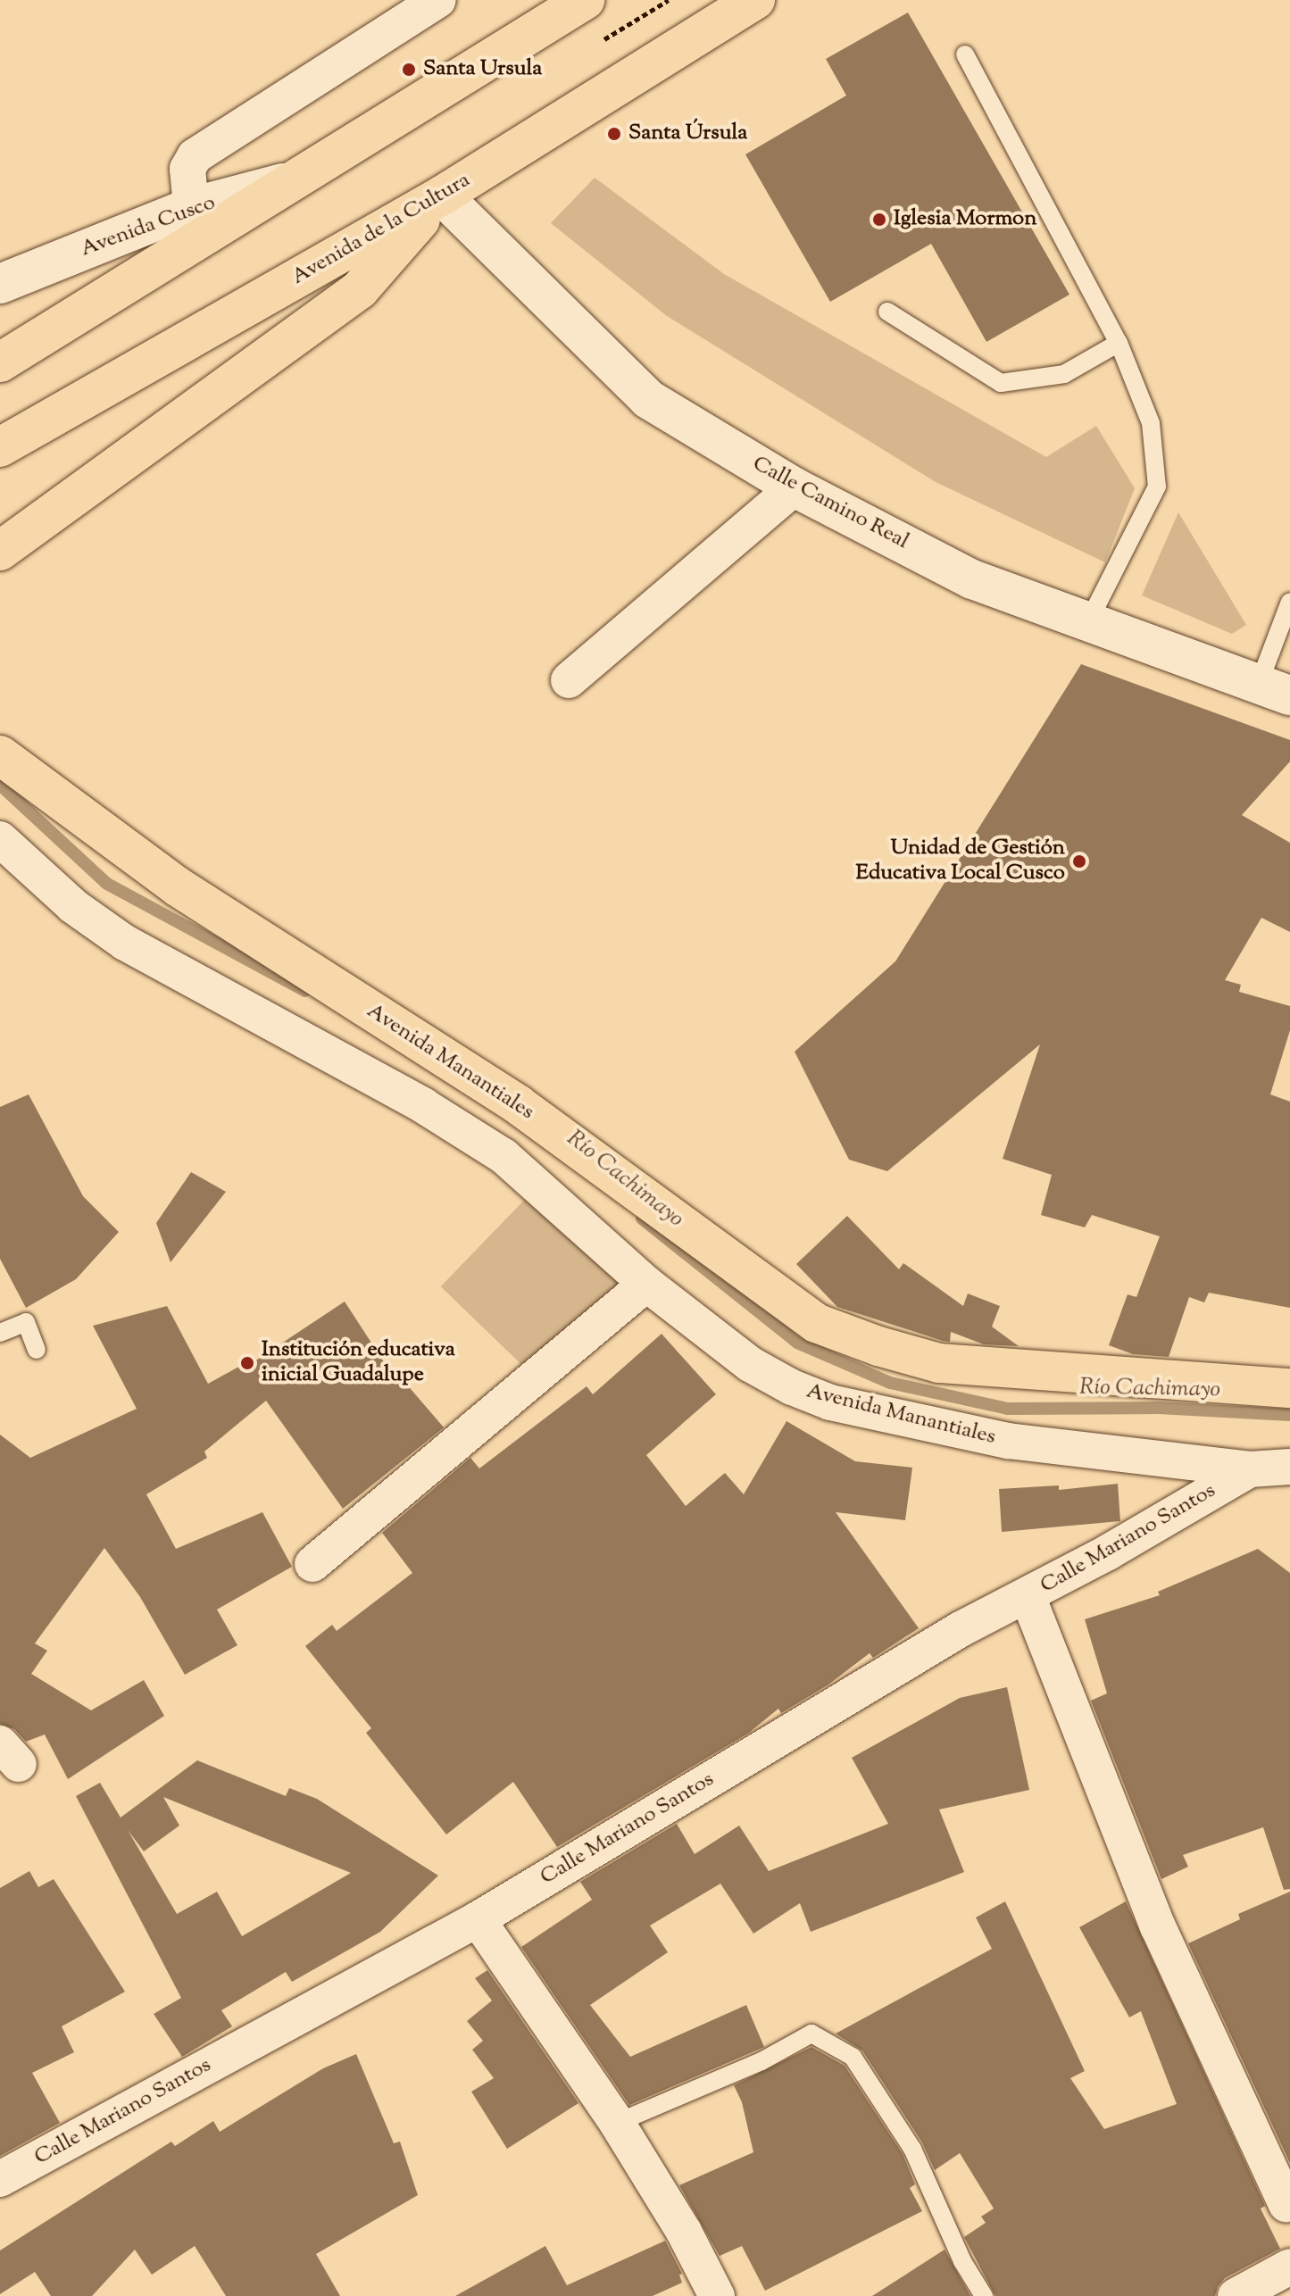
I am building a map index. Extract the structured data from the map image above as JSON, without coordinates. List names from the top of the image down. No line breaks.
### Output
{"streets":{"main road":["Avenida de la Cultura","Avenida Manantiales"],"street":["Avenida Cusco","Calle Camino Real","Calle Mariano Santos"]},"crossings":[["Avenida de la Cultura","Calle Camino Real"],["Avenida Manantiales","Calle Mariano Santos"]],"water":["Río Cachimayo"],"places":["Santa Ursula","Santa Úrsula","Iglesia Mormon","Unidad de Gestión Educativa Local Cusco","Institución educativa inicial Guadalupe"]}
